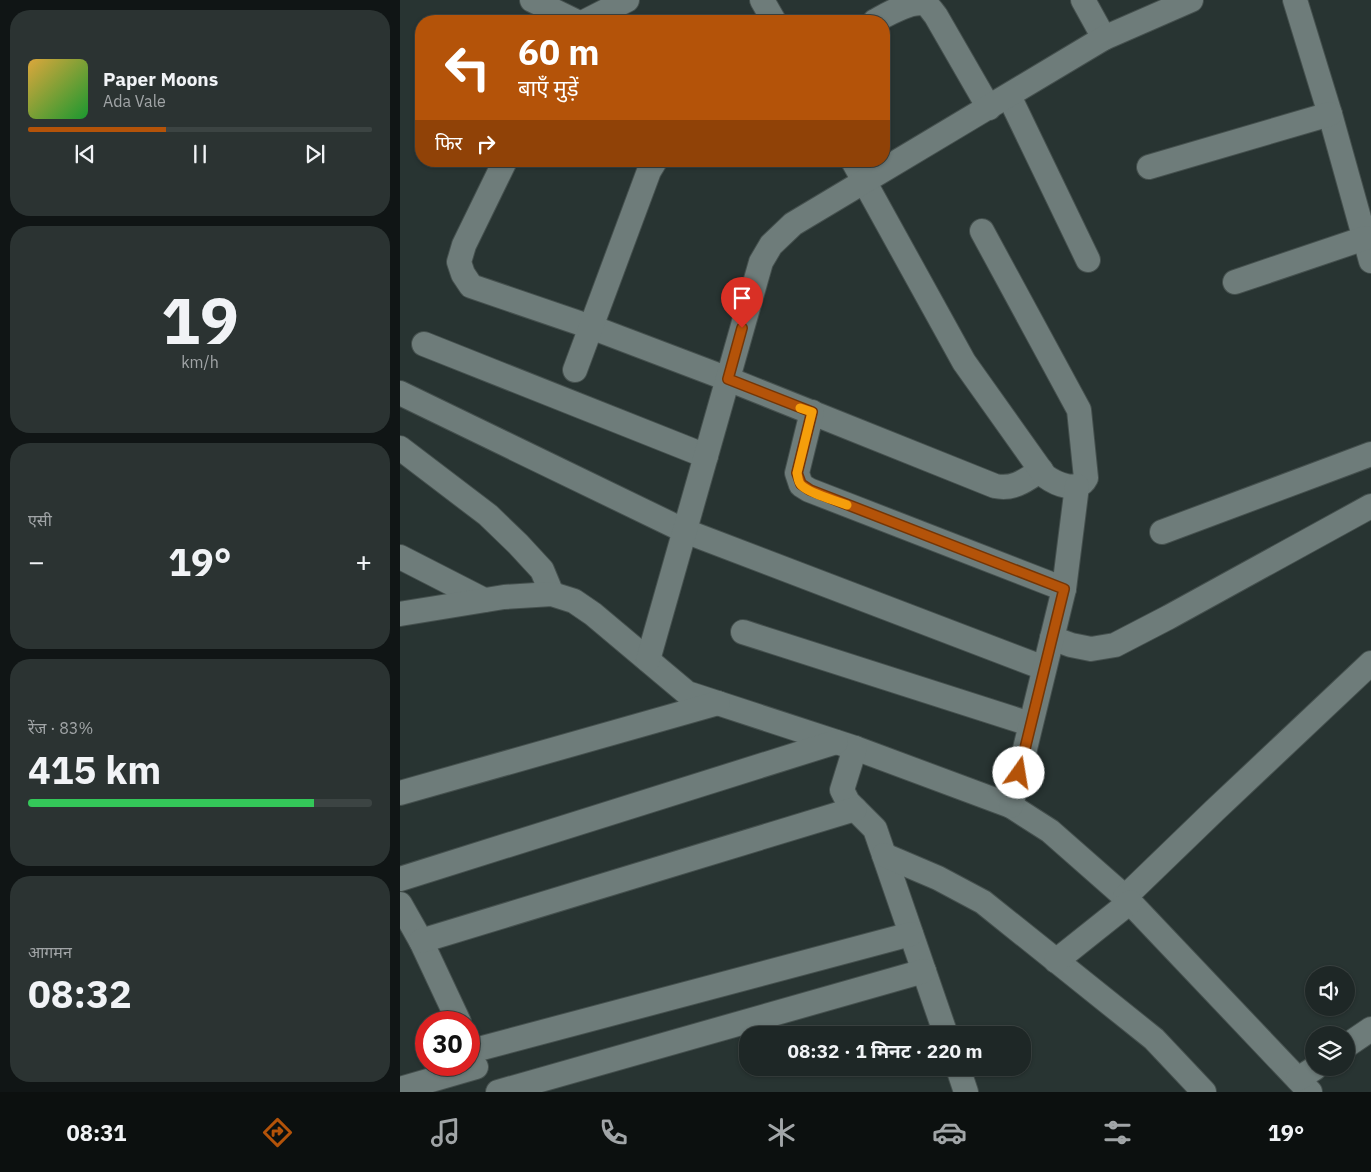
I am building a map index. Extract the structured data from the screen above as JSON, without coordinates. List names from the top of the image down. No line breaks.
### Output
{"page":{"turn":["60 m","बाएँ मुड़ें"],"song":["Paper Moons","Ada Vale"],"then":"फिर","tile":[["19","km/h"],"एसी",["रेंज · 83%","415 km"],["आगमन","08:32"]],"heat":["−","19°","+"],"limit":"30","trip":"08:32 · 1 मिनट · 220 m","tabs":["08:31","19°"]}}
